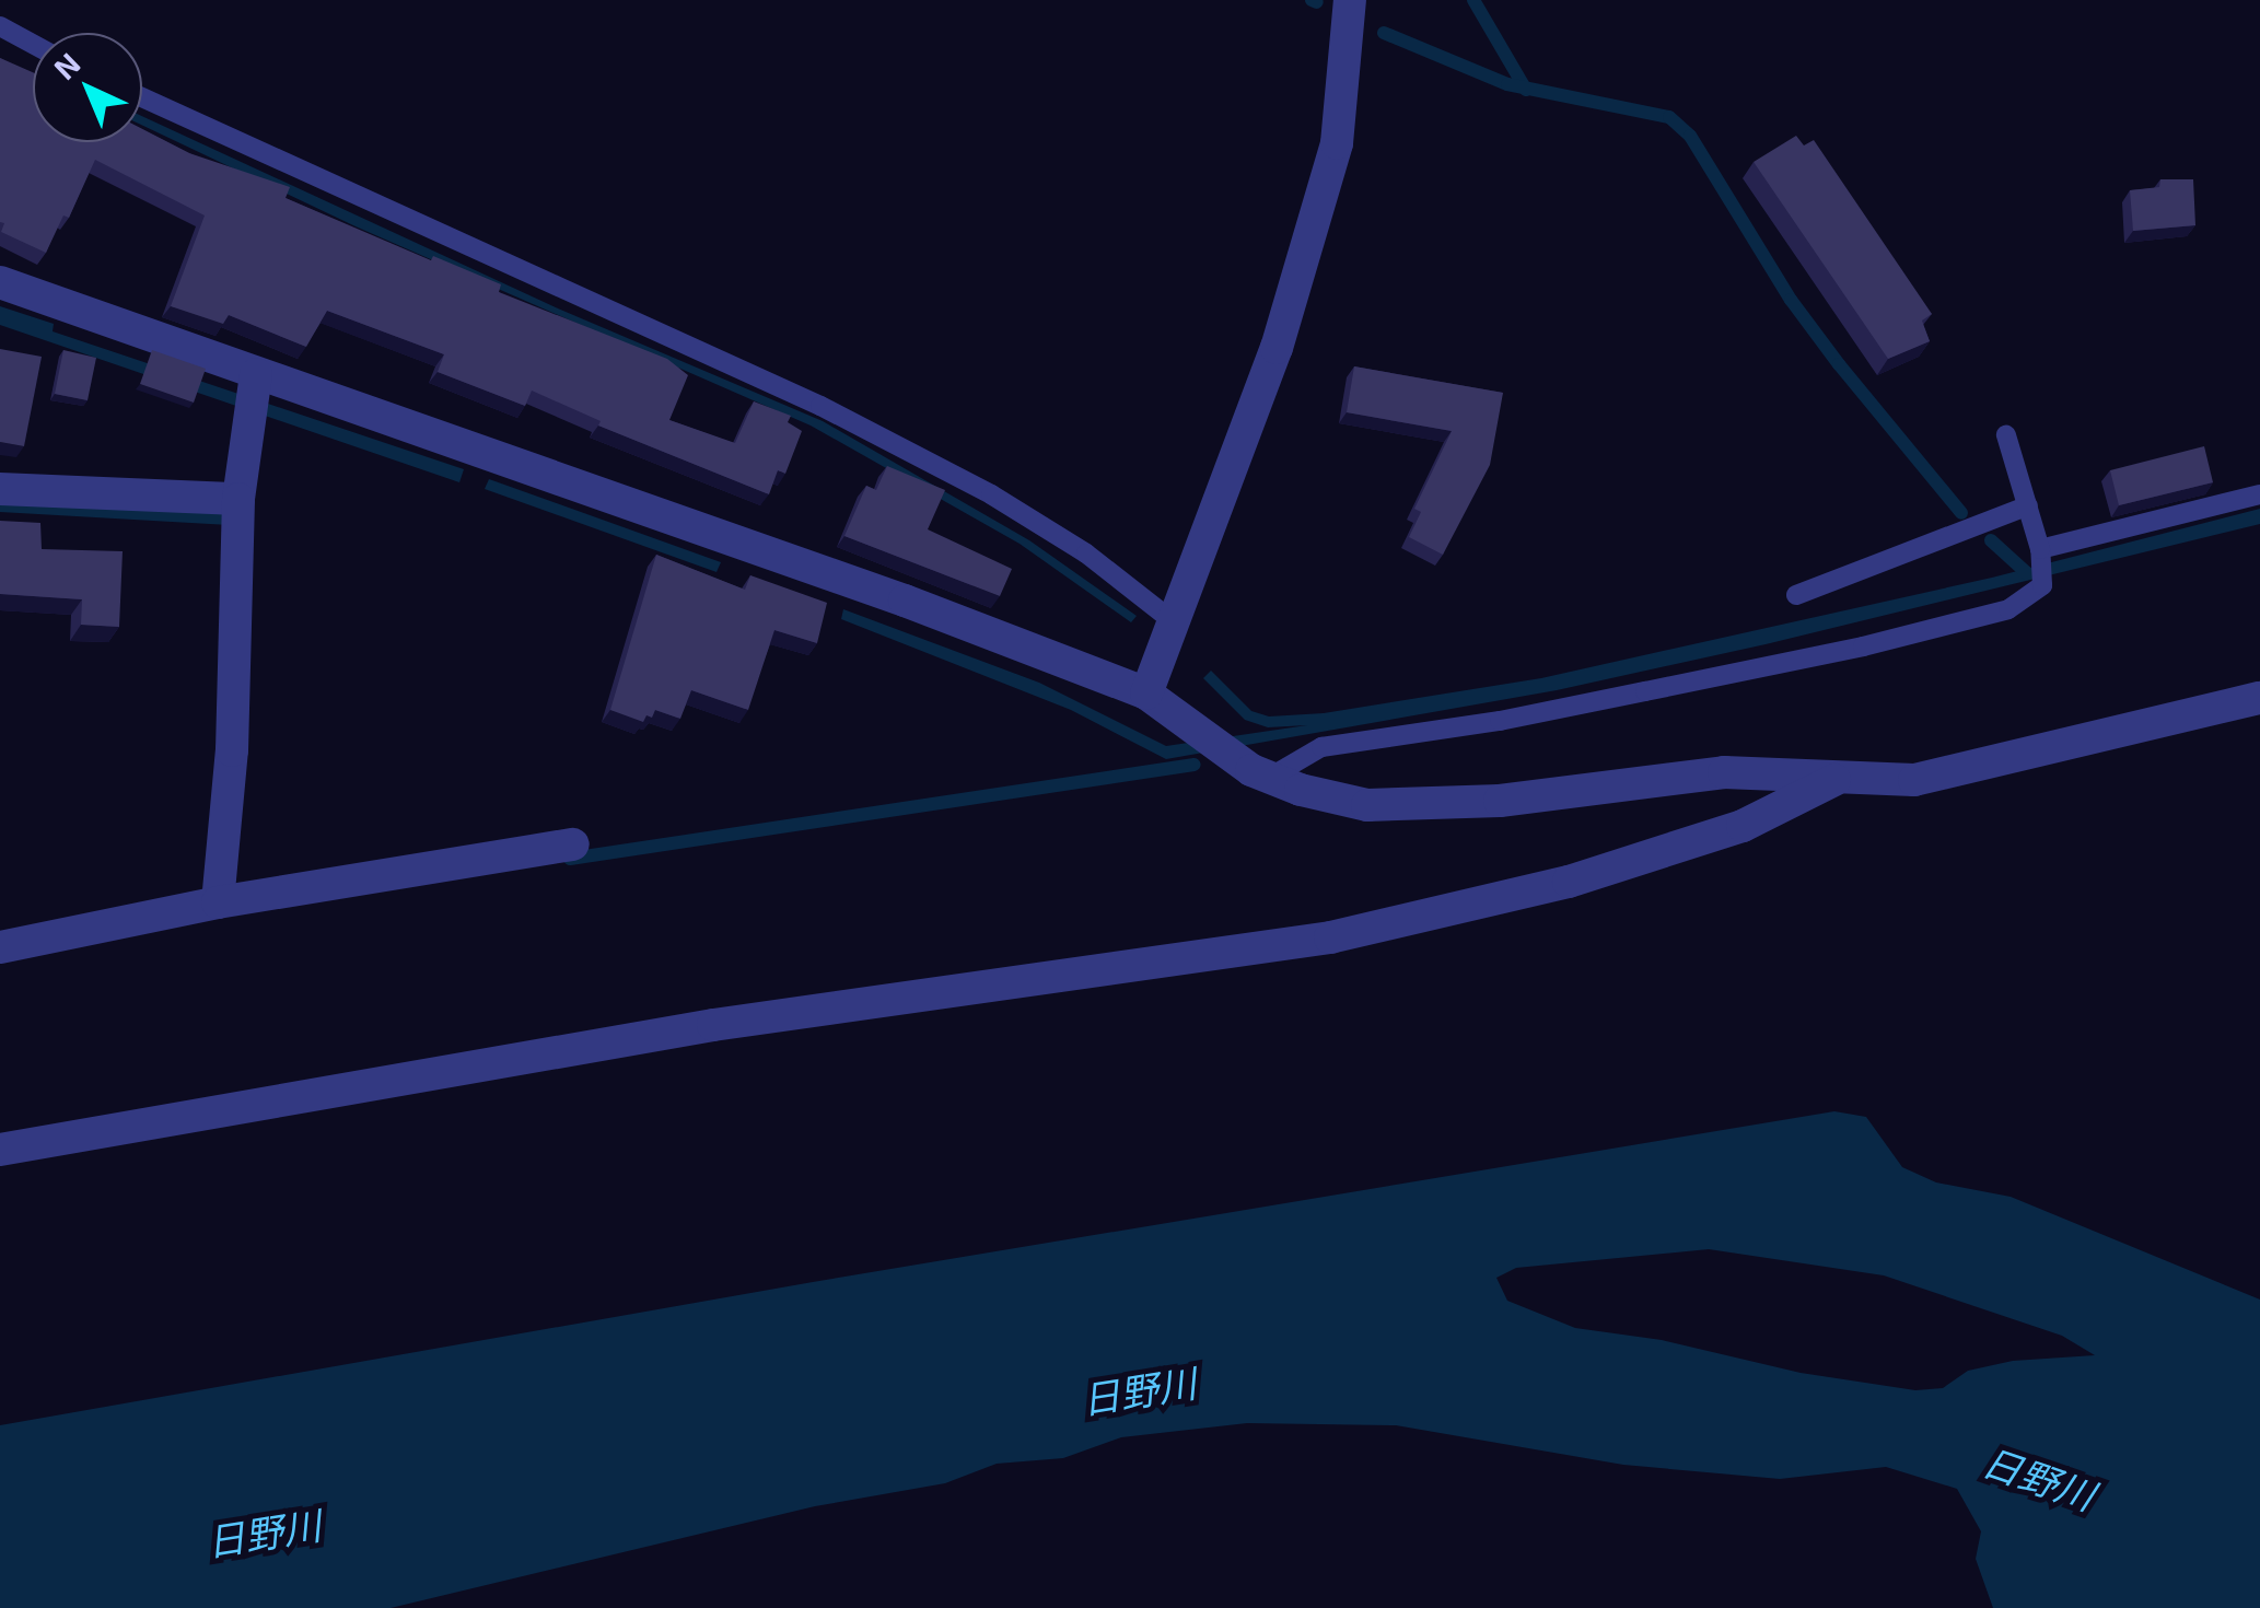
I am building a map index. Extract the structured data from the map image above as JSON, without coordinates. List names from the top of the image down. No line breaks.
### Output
{"water":["日野川"],"north":"top left"}
